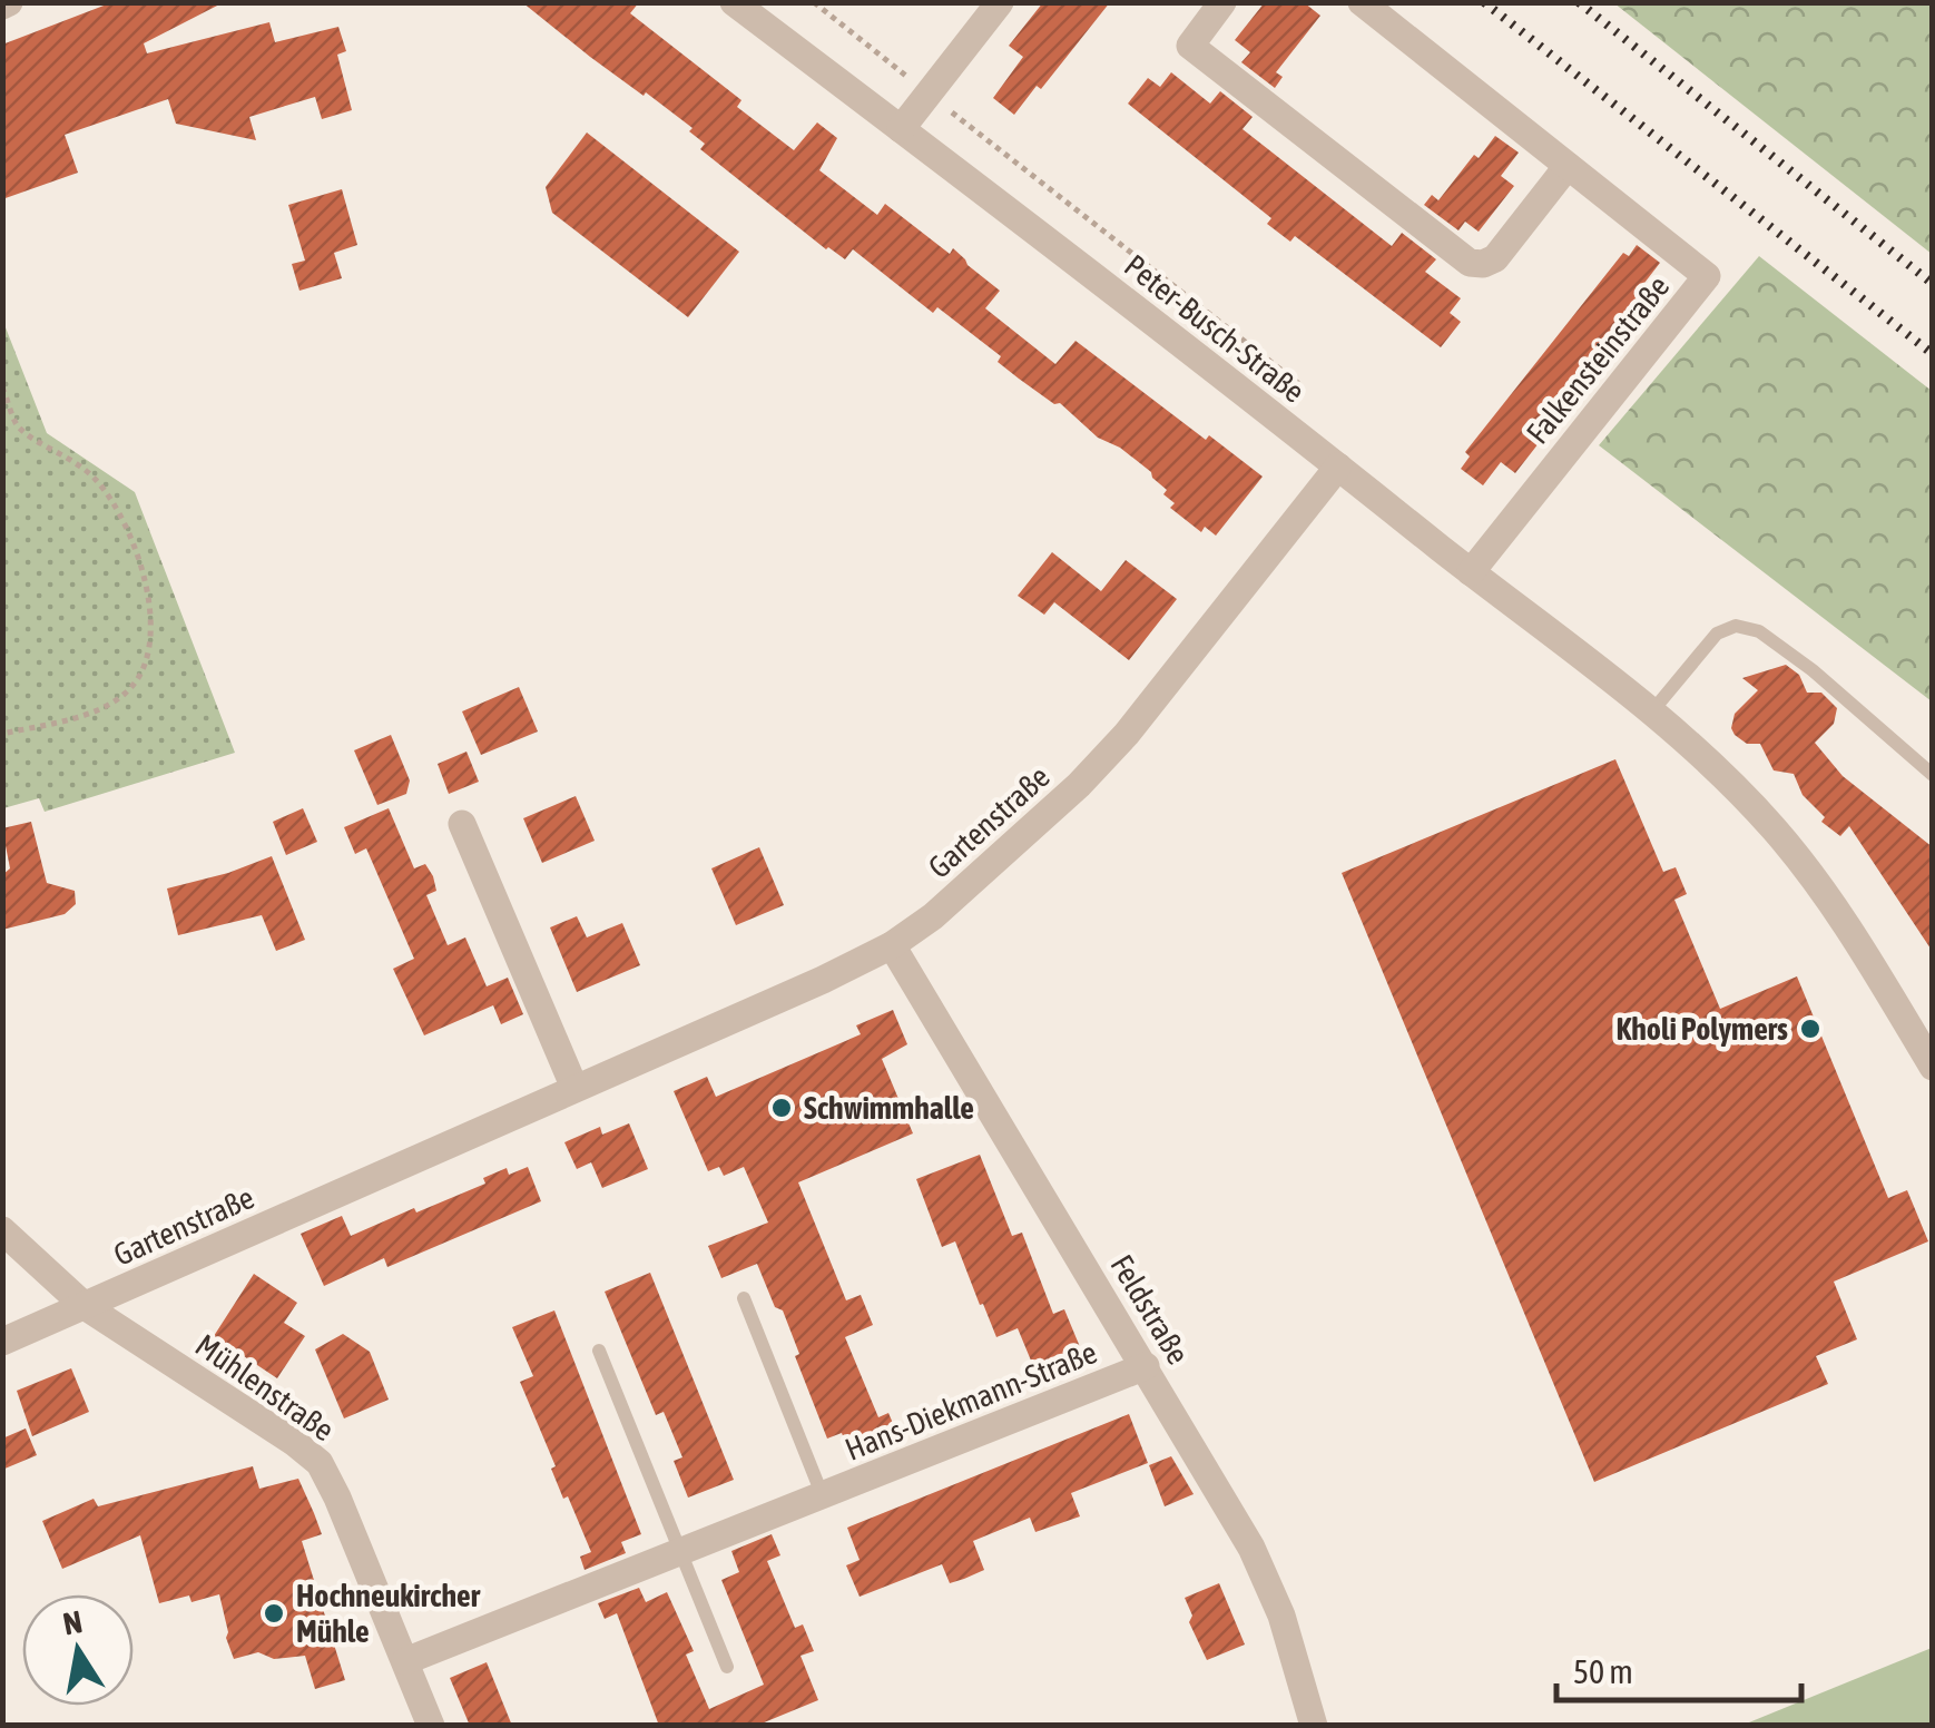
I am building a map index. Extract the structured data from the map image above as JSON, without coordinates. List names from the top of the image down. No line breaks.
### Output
{"streets":{"street":["Peter-Busch-Straße","Falkensteinstraße","Gartenstraße","Feldstraße","Mühlenstraße","Hans-Diekmann-Straße"]},"crossings":[["Peter-Busch-Straße","Falkensteinstraße"],["Peter-Busch-Straße","Gartenstraße"],["Gartenstraße","Feldstraße"],["Gartenstraße","Mühlenstraße"],["Feldstraße","Hans-Diekmann-Straße"],["Mühlenstraße","Hans-Diekmann-Straße"]],"places":["Kholi Polymers","Schwimmhalle","Hochneukircher Mühle"],"scale_bar":"50 m","north":"top"}
